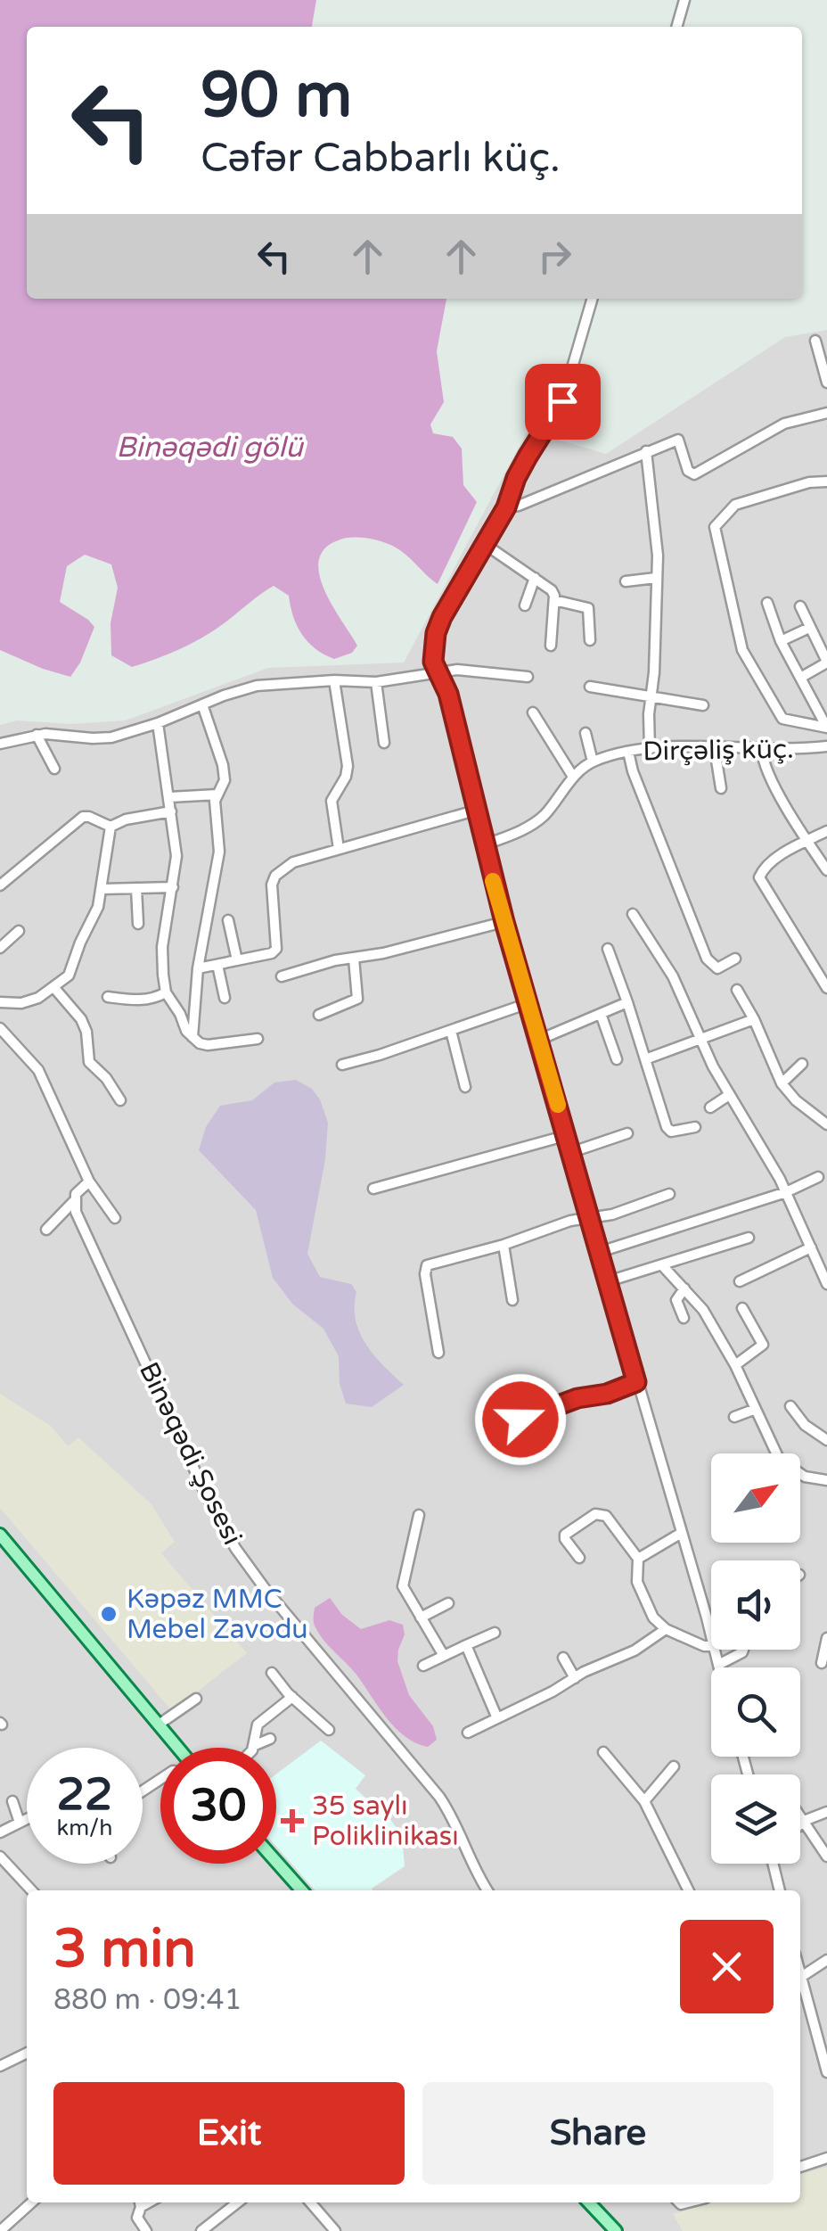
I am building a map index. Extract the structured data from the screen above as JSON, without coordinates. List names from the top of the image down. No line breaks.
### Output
{"streets":{"street":["Dirçəliş küç.","Binəqədi Şosesi"]},"water":["Binəqədi gölü"],"places":{"other":["Kəpəz MMC Mebel Zavodu"],"health":["35 saylı Poliklinikası"]},"north":"top right","page":{"turn":["90 m","Cəfər Cabbarlı küç."],"speed":"22 km/h","limit":"30","heading":["3 min","880 m · 09:41"],"buttons":["Exit","Share"]}}
